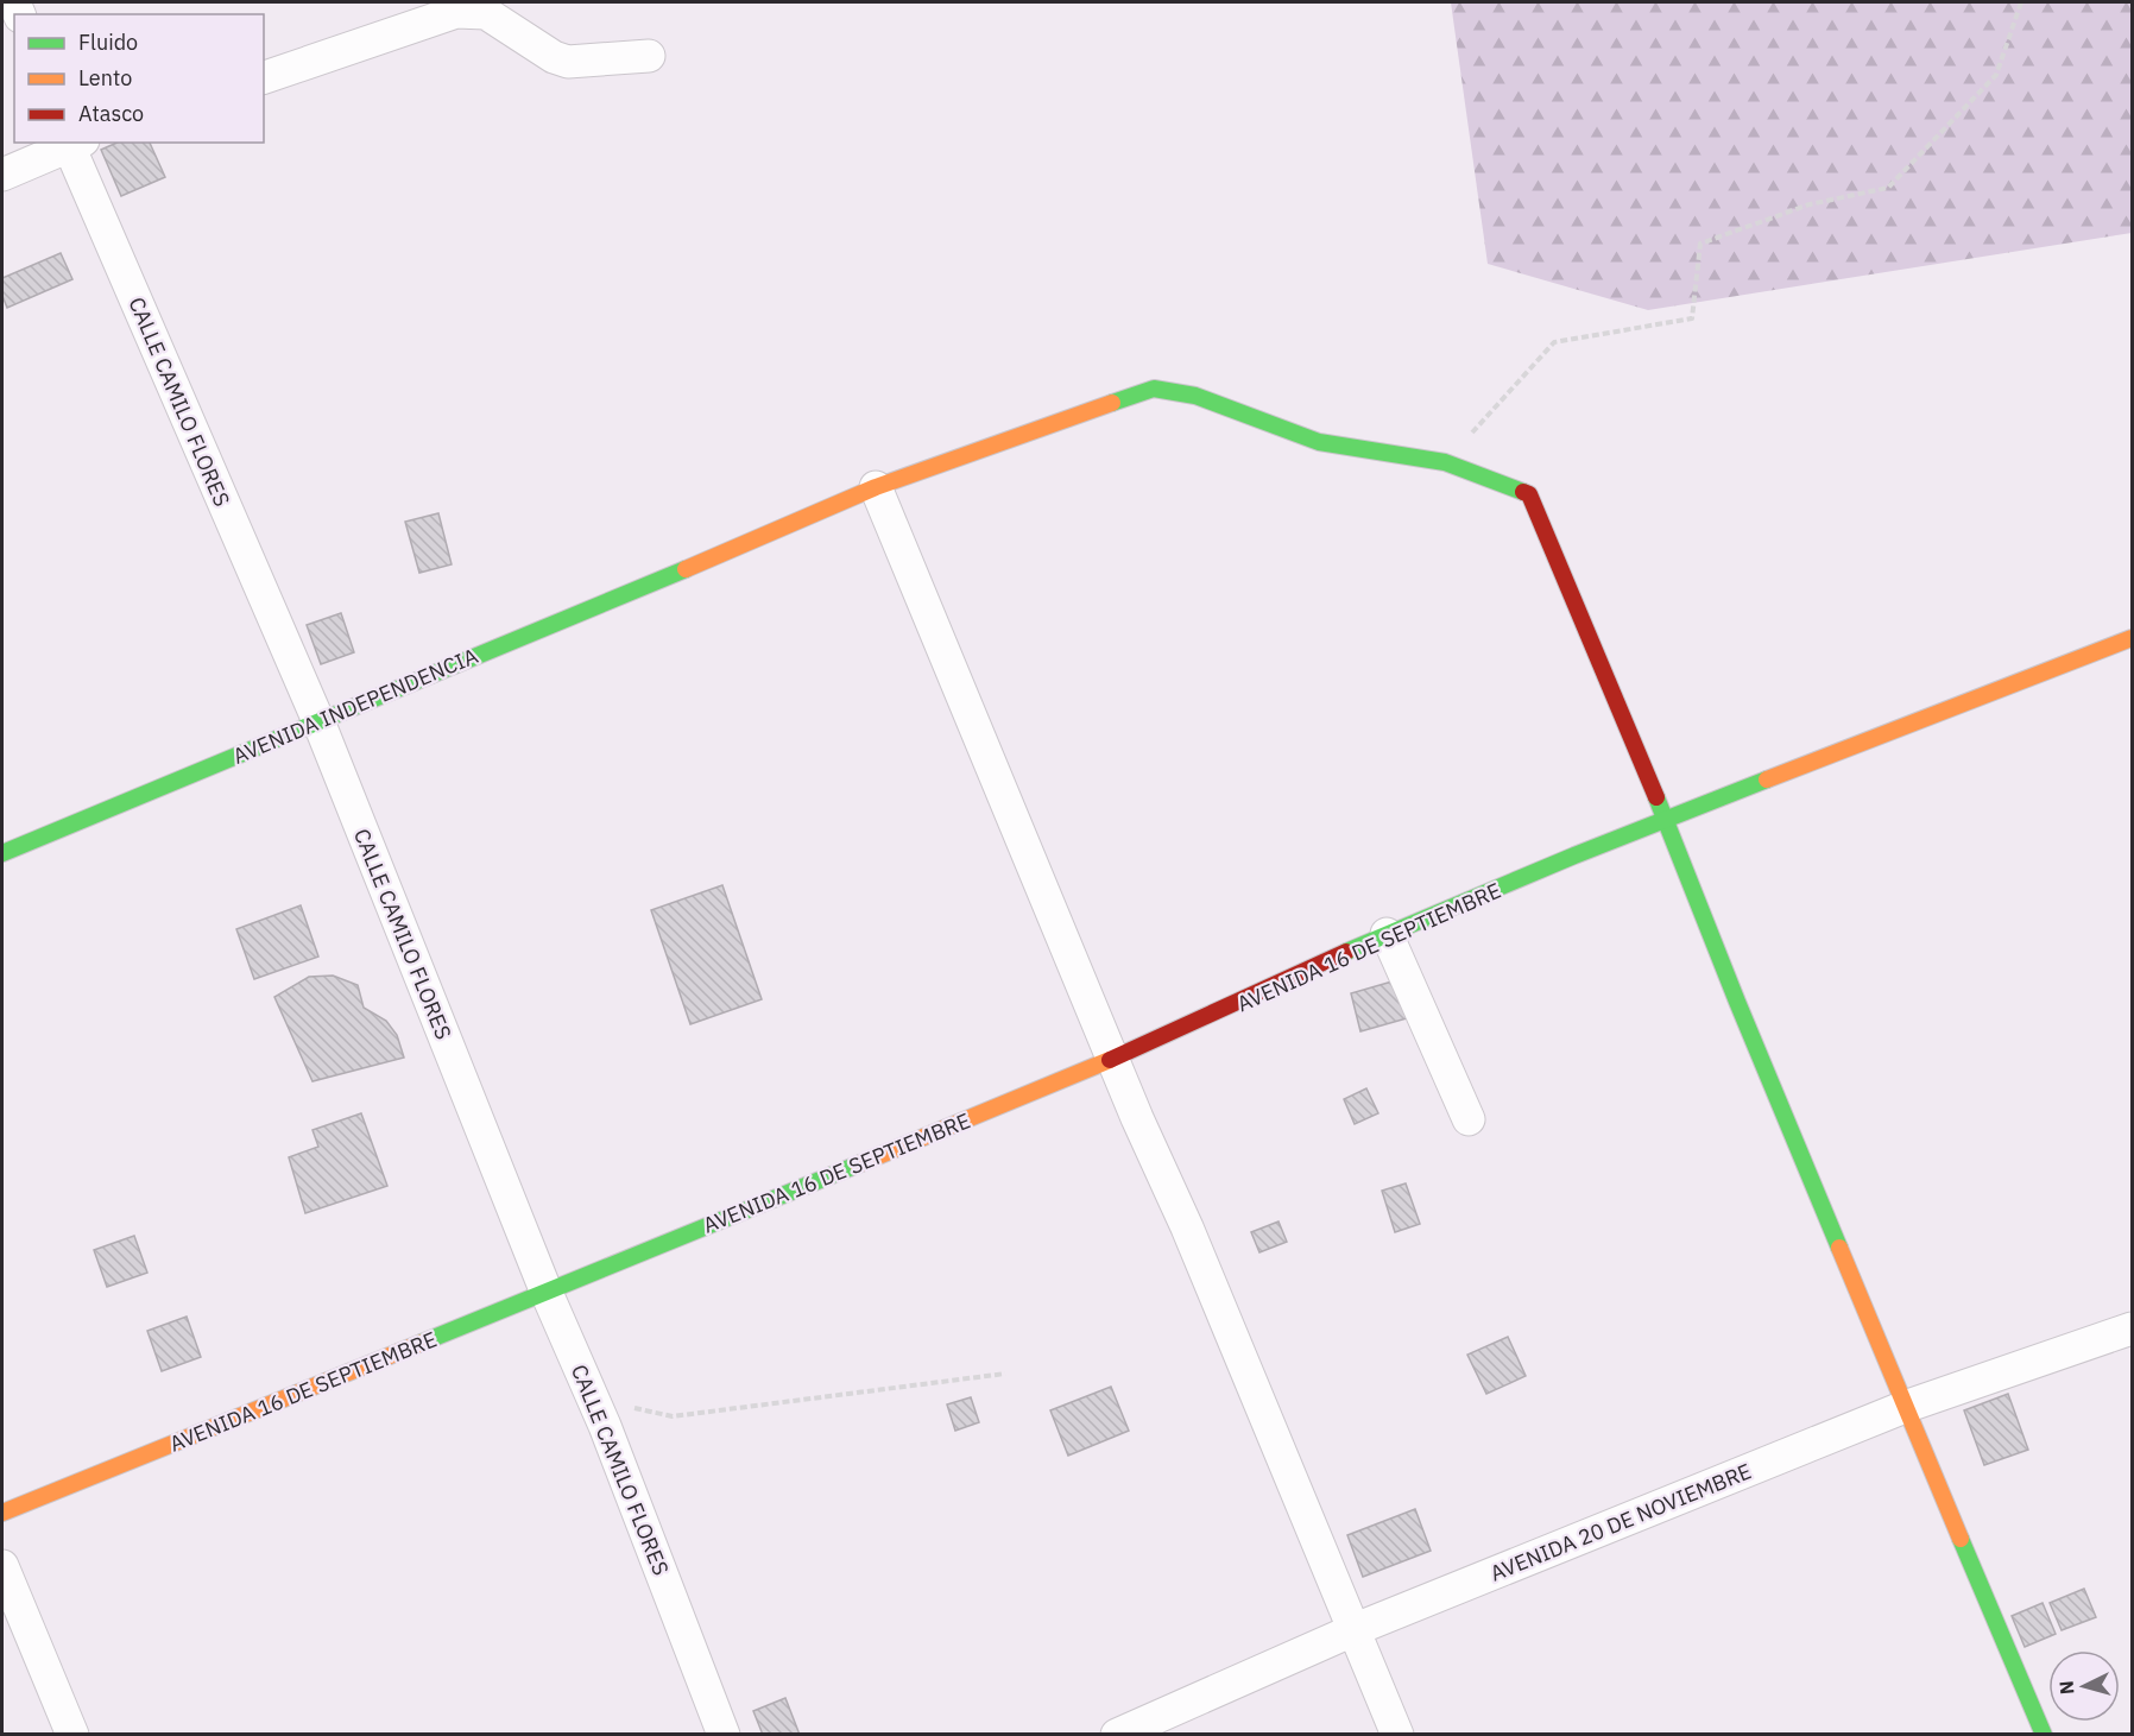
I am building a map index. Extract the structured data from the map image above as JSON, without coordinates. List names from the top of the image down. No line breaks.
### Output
{"streets":{"street":["CALLE CAMILO FLORES","AVENIDA INDEPENDENCIA","AVENIDA 16 DE SEPTIEMBRE","AVENIDA 20 DE NOVIEMBRE"]},"crossings":[["CALLE CAMILO FLORES","AVENIDA INDEPENDENCIA"],["CALLE CAMILO FLORES","AVENIDA 16 DE SEPTIEMBRE"],["AVENIDA INDEPENDENCIA","AVENIDA 16 DE SEPTIEMBRE"],["AVENIDA INDEPENDENCIA","AVENIDA 20 DE NOVIEMBRE"]],"legend":["Fluido","Lento","Atasco"],"north":"left"}
